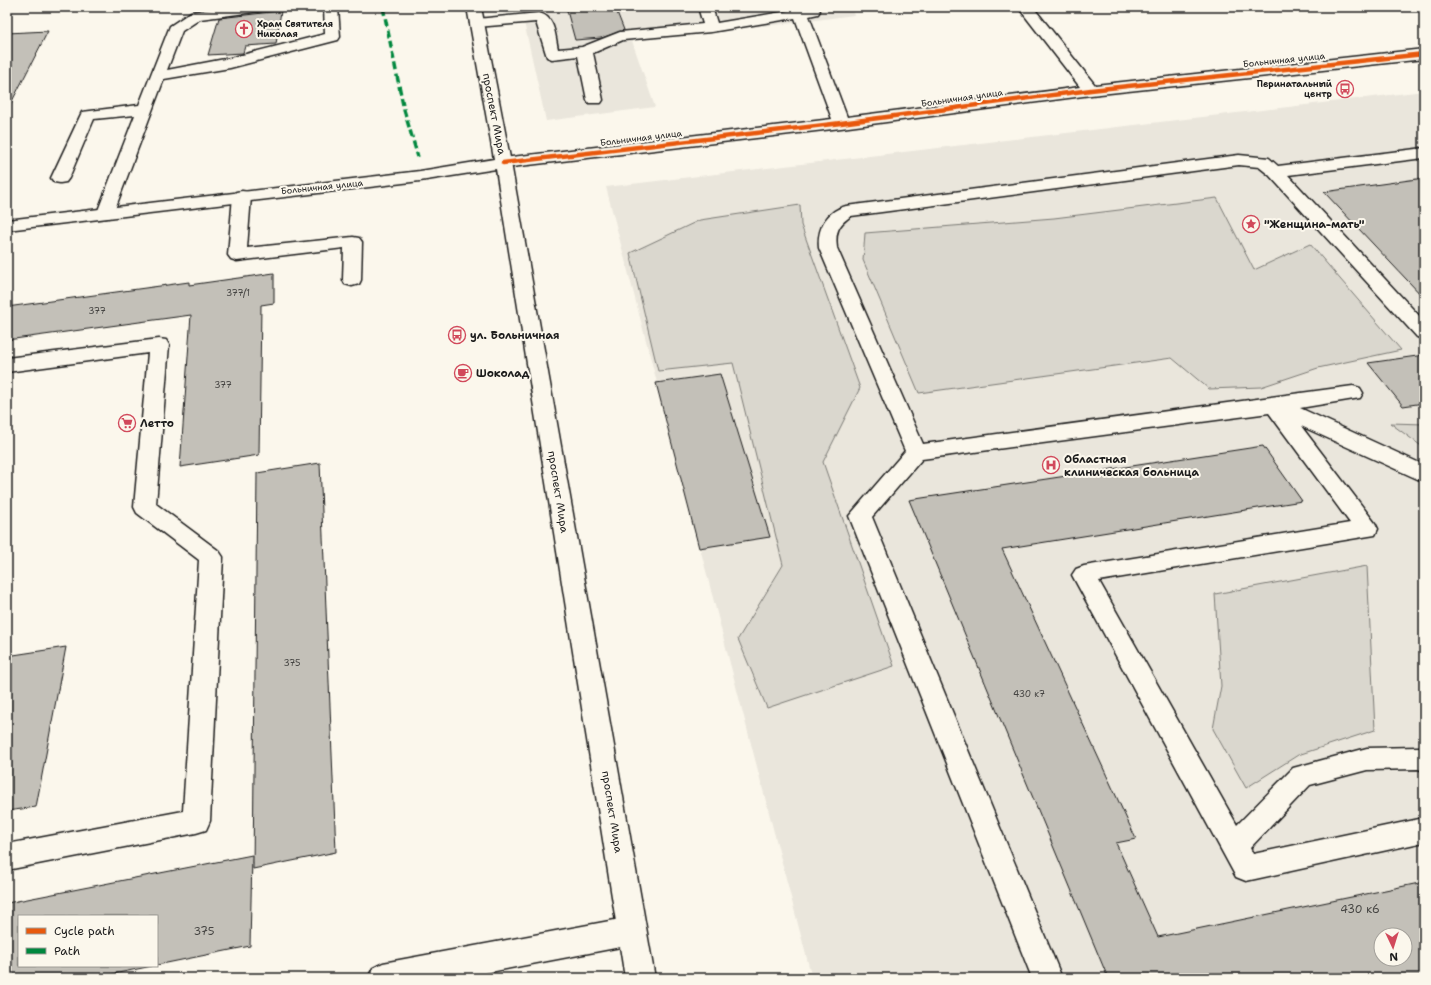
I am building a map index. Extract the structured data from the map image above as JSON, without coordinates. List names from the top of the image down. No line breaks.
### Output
{"streets":{"main road":["Больничная улица","проспект Мира"]},"crossings":[["Больничная улица","проспект Мира"]],"places":{"church":["Храм Святителя Николая"],"bus stop":["Перинатальный центр","ул. Больничная"],"place":["\"Женщина-мать\""],"cafe":["Шоколад"],"supermarket":["Летто"],"hospital":["Областная клиническая больница"]},"house_numbers":["377/1","377","377","375","430 к7","430 к6","375"],"legend":["Cycle path","Path"],"north":"bottom"}
